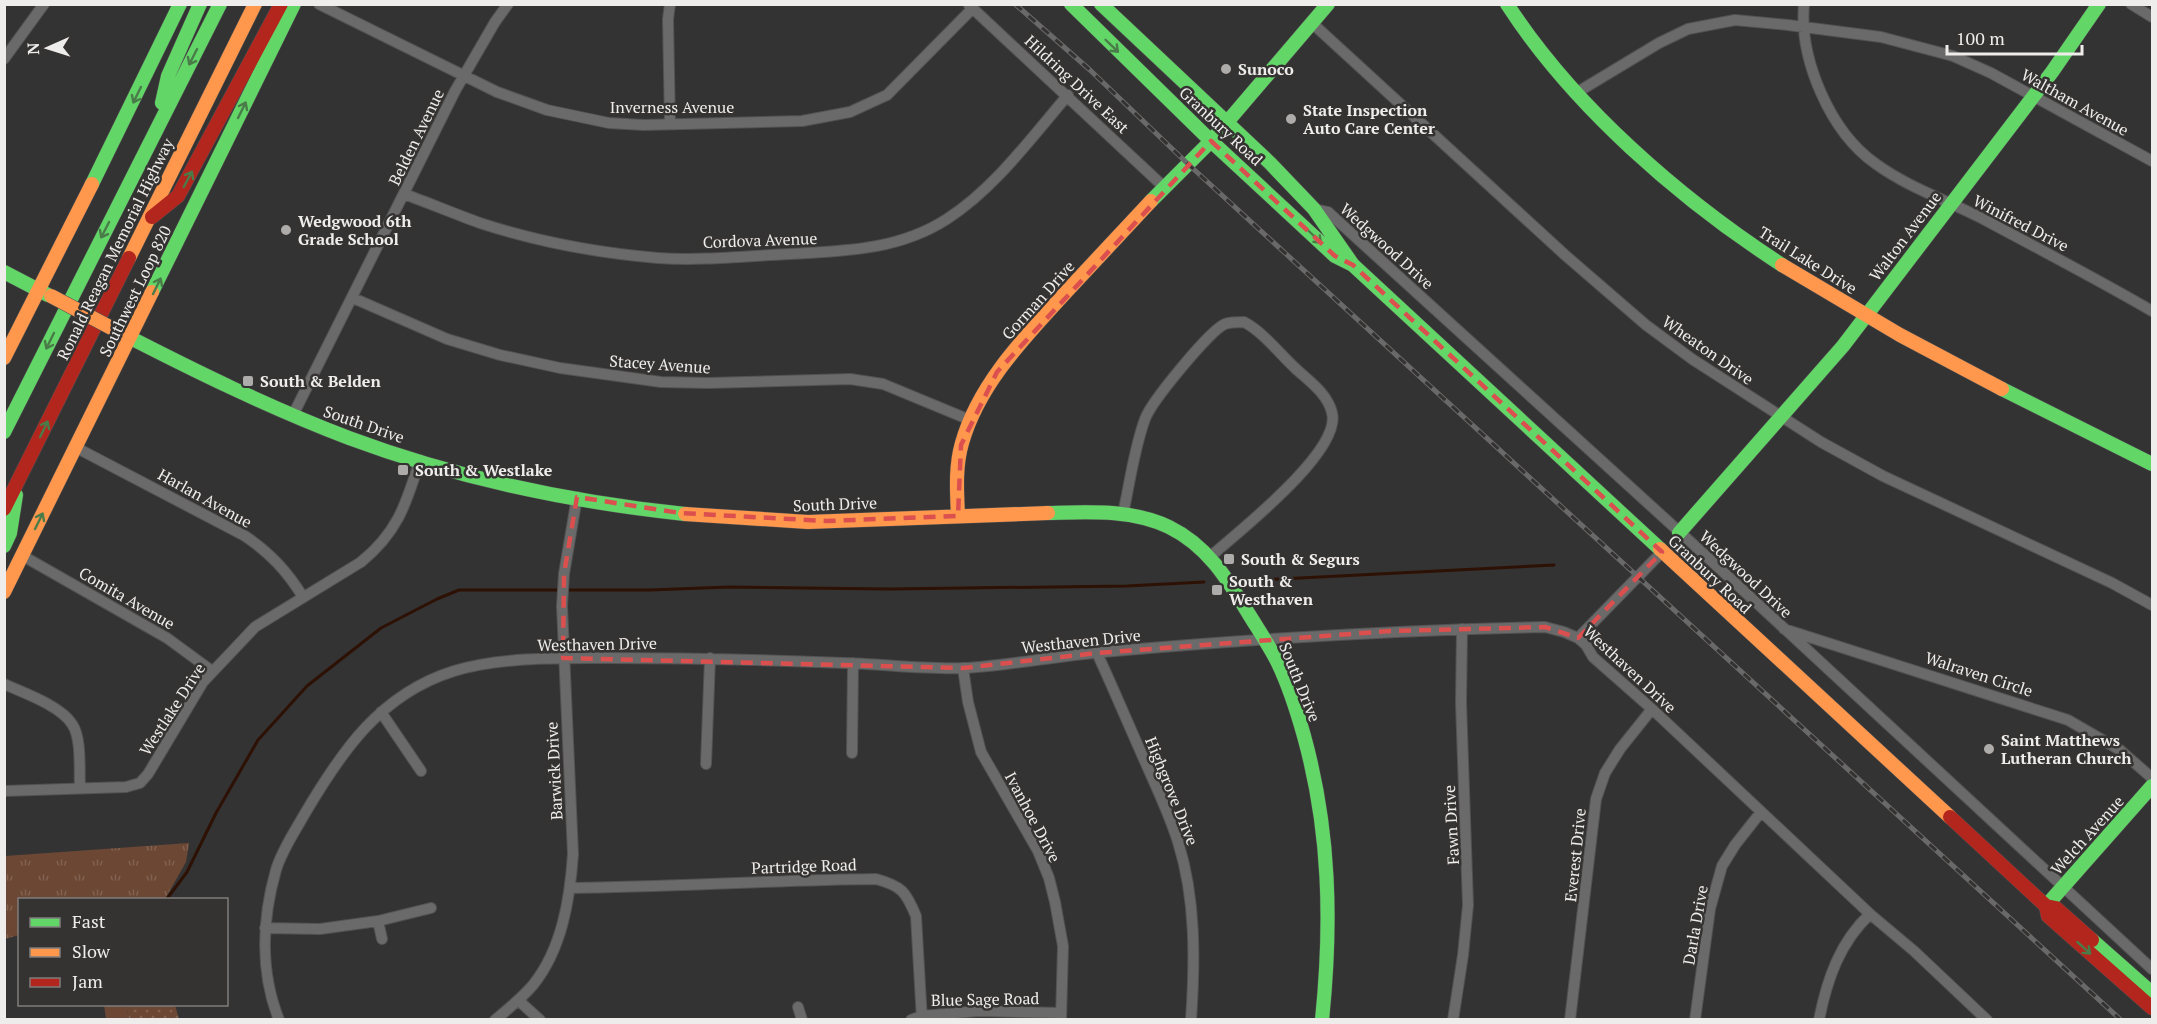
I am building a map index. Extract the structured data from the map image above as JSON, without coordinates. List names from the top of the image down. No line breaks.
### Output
{"streets":{"main road":["Granbury Road","Walton Avenue","Ronald Reagan Memorial Highway","Trail Lake Drive","Southwest Loop 820","Gorman Drive","South Drive","Welch Avenue"],"street":["Hildring Drive East","Waltham Avenue","Inverness Avenue","Belden Avenue","Winifred Drive","Cordova Avenue","Wedgwood Drive","Wheaton Drive","Stacey Avenue","Harlan Avenue","Comita Avenue","Westhaven Drive","Walraven Circle","Westlake Drive","Barwick Drive","Highgrove Drive","Ivanhoe Drive","Fawn Drive","Everest Drive","Partridge Road","Darla Drive","Blue Sage Road"]},"crossings":[["Hildring Drive East","Inverness Avenue"],["Hildring Drive East","Cordova Avenue"],["Hildring Drive East","Gorman Drive"],["Waltham Avenue","Winifred Drive"],["Waltham Avenue","Walton Avenue"],["Waltham Avenue","Trail Lake Drive"],["Inverness Avenue","Belden Avenue"],["Granbury Road","Wedgwood Drive"],["Granbury Road","Gorman Drive"],["Granbury Road","Welch Avenue"],["Belden Avenue","Cordova Avenue"],["Belden Avenue","Stacey Avenue"],["Belden Avenue","South Drive"],["Winifred Drive","Walton Avenue"],["Walton Avenue","Wedgwood Drive"],["Walton Avenue","Trail Lake Drive"],["Walton Avenue","Wheaton Drive"],["Wedgwood Drive","Walraven Circle"],["Wedgwood Drive","Welch Avenue"],["Southwest Loop 820","South Drive"],["Southwest Loop 820","Harlan Avenue"],["Southwest Loop 820","Comita Avenue"],["Gorman Drive","Wheaton Drive"],["Gorman Drive","Stacey Avenue"],["Gorman Drive","South Drive"],["South Drive","Westhaven Drive"],["South Drive","Westlake Drive"],["South Drive","Barwick Drive"],["Harlan Avenue","Westlake Drive"],["Comita Avenue","Westlake Drive"],["Westhaven Drive","Barwick Drive"],["Westhaven Drive","Highgrove Drive"],["Westhaven Drive","Ivanhoe Drive"],["Westhaven Drive","Fawn Drive"],["Westhaven Drive","Everest Drive"],["Westhaven Drive","Darla Drive"],["Barwick Drive","Partridge Road"],["Ivanhoe Drive","Blue Sage Road"],["Partridge Road","Blue Sage Road"]],"places":{"other":["Sunoco","State Inspection Auto Care Center","Wedgwood 6th Grade School","Saint Matthews Lutheran Church"],"transit":["South & Belden","South & Westlake","South & Segurs","South & Westhaven"]},"legend":["Fast","Slow","Jam"],"scale_bar":"100 m","north":"left"}
